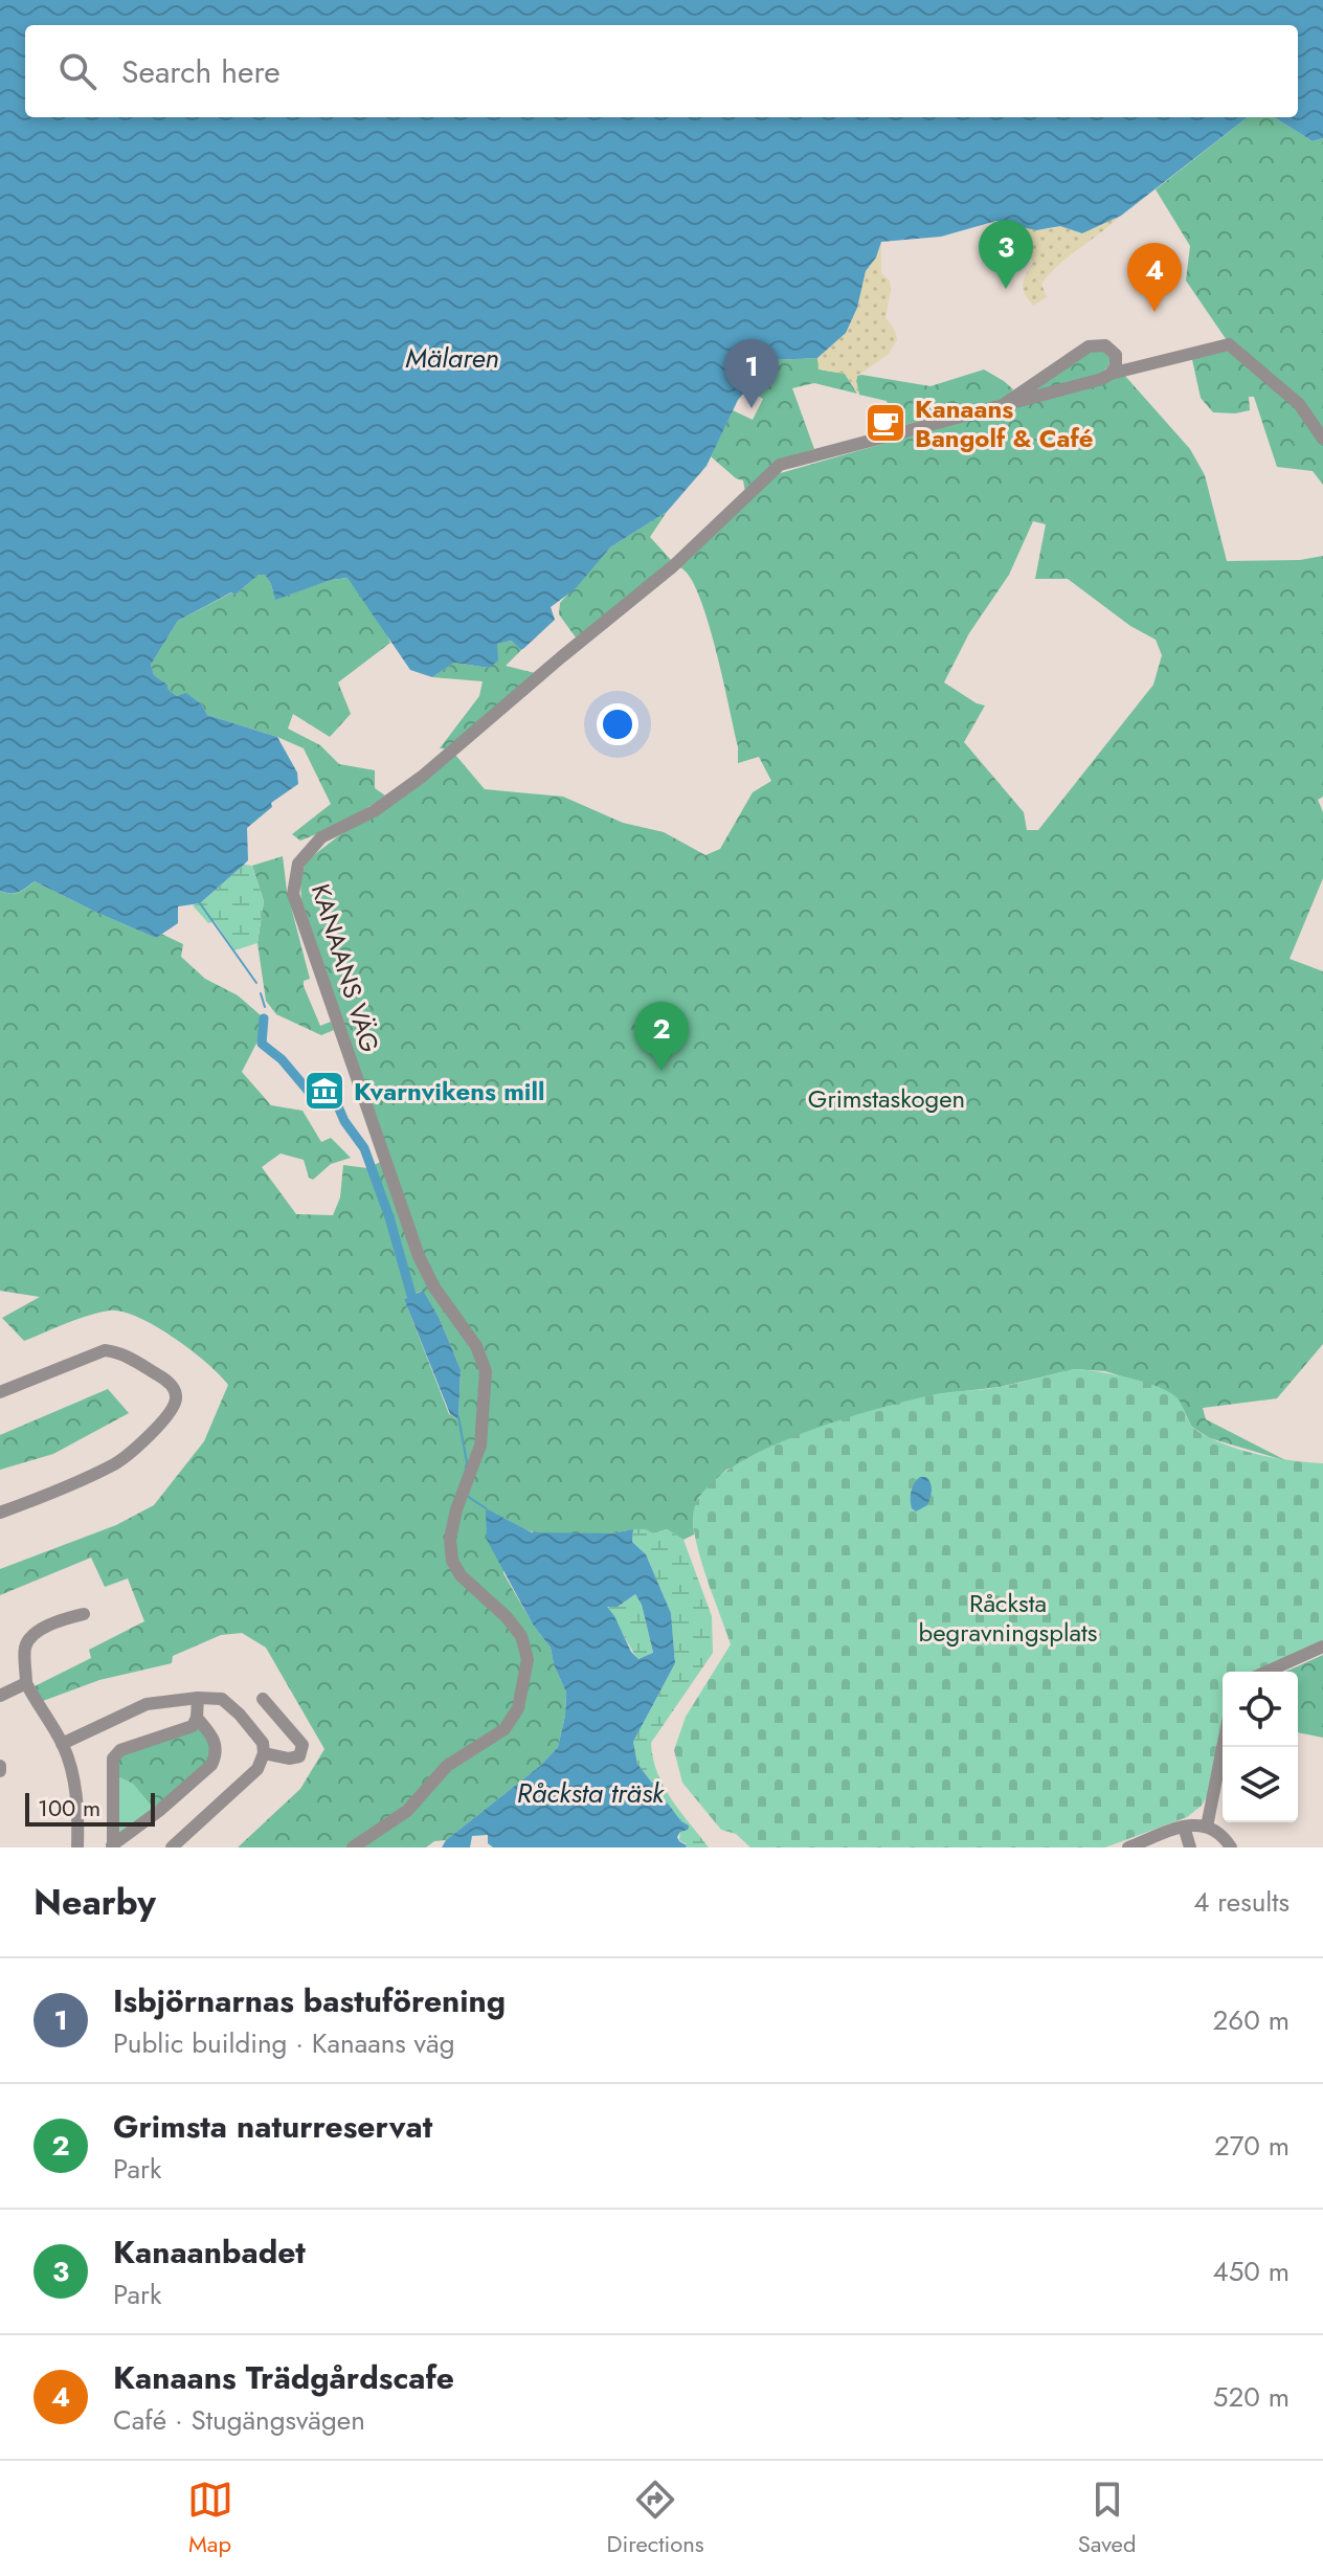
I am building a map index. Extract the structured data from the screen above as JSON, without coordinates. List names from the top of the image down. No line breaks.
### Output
{"streets":{"street":["KANAANS VÄG"]},"water":["Mälaren","Råcksta träsk"],"parks":["Grimstaskogen","Råcksta begravningsplats"],"places":{"cafe":["Kanaans Bangolf & Café"],"museum":["Kvarnvikens mill"]},"scale_bar":"100 m","page":{"search":"Search here","pins":["3","4","1","2"],"scale":"100 m","heading":["Nearby","4 results"],"list":[{"mark":"1","name":"Isbjörnarnas bastuförening","note":"Public building · Kanaans väg","value":"260 m"},{"mark":"2","name":"Grimsta naturreservat","note":"Park","value":"270 m"},{"mark":"3","name":"Kanaanbadet","note":"Park","value":"450 m"},{"mark":"4","name":"Kanaans Trädgårdscafe","note":"Café · Stugängsvägen","value":"520 m"}],"nav":["Map","Directions","Saved"]}}
